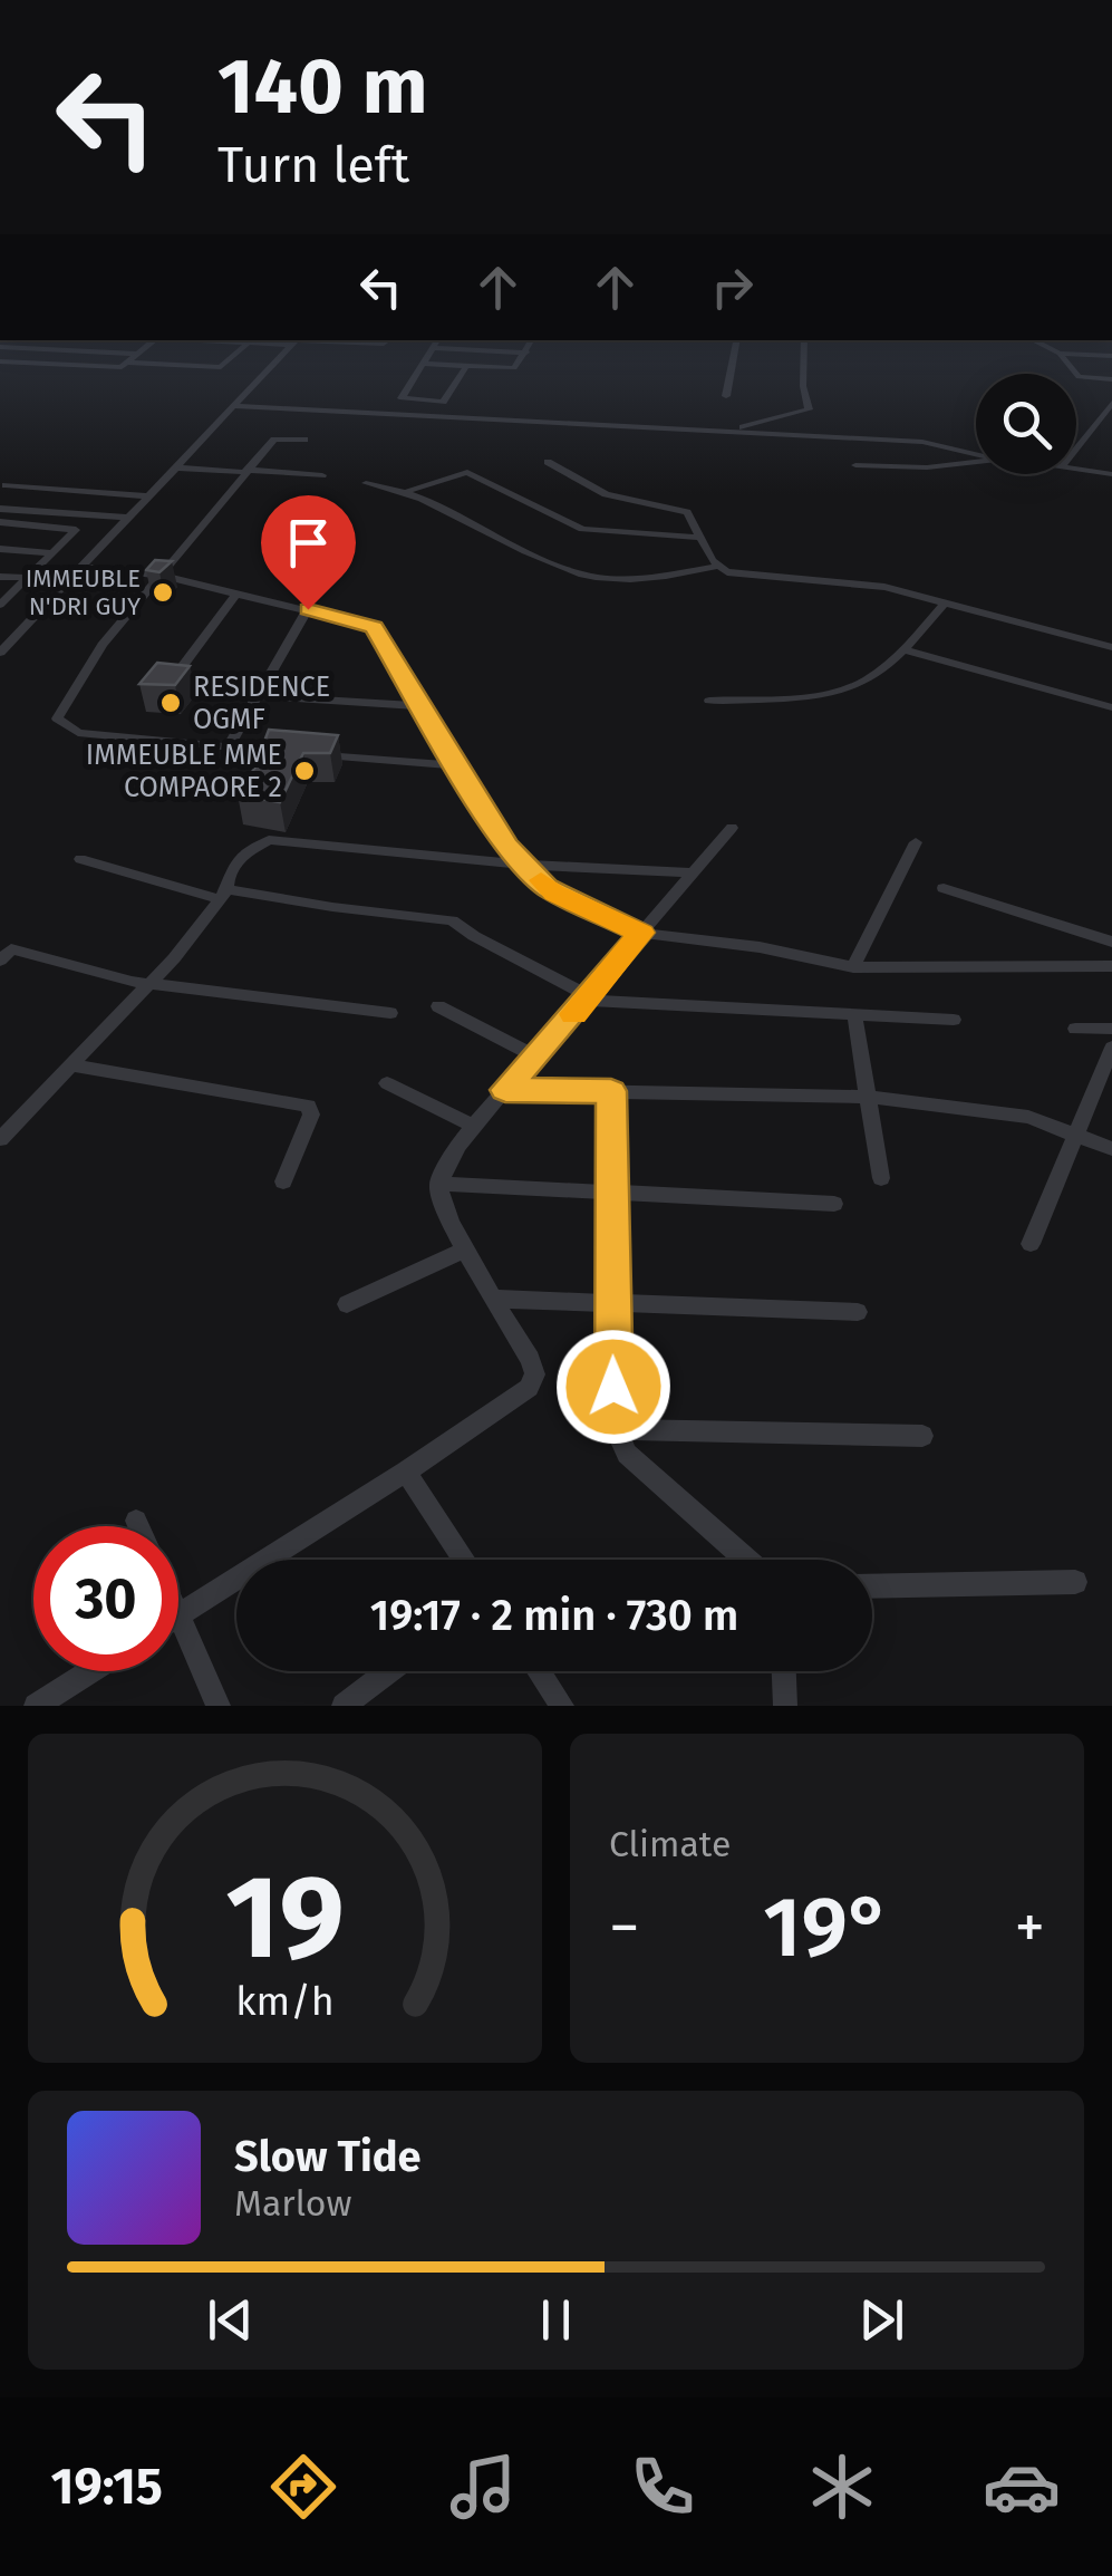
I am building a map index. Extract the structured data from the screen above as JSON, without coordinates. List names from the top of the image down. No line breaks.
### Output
{"places":["IMMEUBLE N'DRI GUY","RESIDENCE OGMF","IMMEUBLE MME COMPAORE 2"],"page":{"turn":["140 m","Turn left"],"limit":"30","trip":"19:17 · 2 min · 730 m","tile":"Climate","heat":["−","19°","+"],"song":["Slow Tide","Marlow"],"tabs":"19:15","gauge":["19","km/h"]}}
